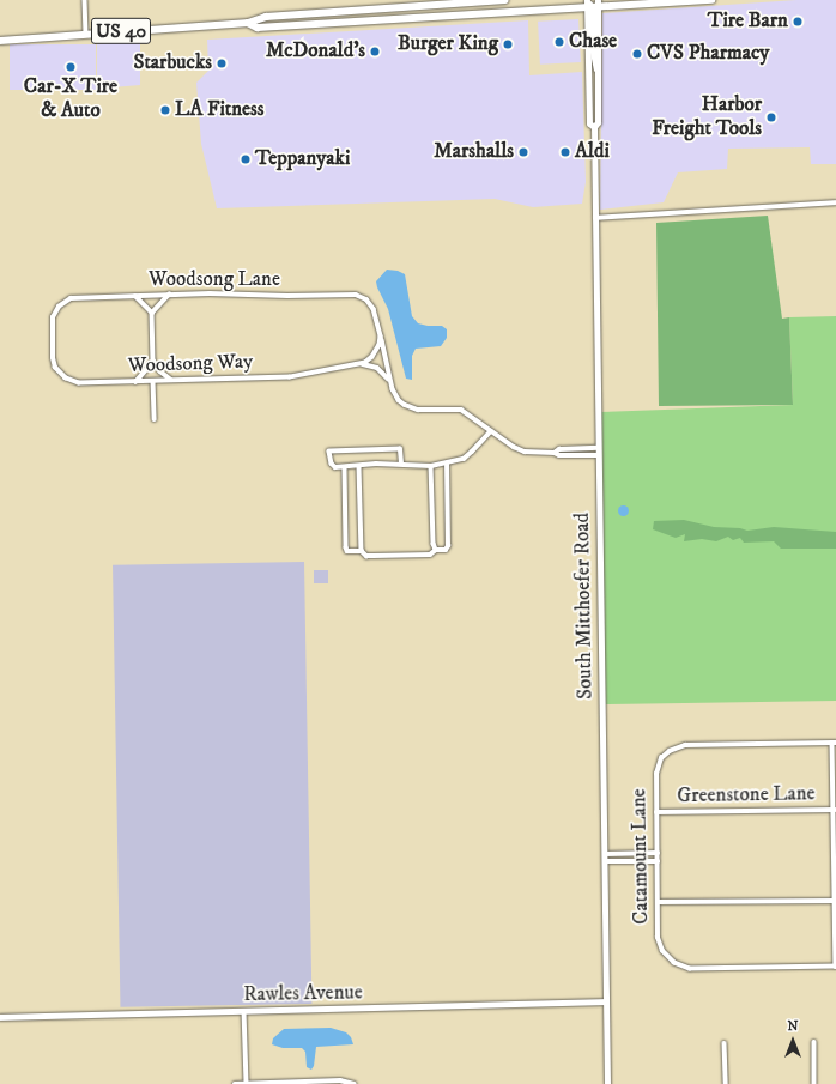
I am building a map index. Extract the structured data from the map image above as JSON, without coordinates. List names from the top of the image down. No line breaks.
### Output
{"streets":{"main road":["US 40","South Mitthoefer Road"],"street":["Woodsong Lane","Woodsong Way","Greenstone Lane","Catamount Lane","Rawles Avenue"]},"crossings":[["US 40","South Mitthoefer Road"],["Woodsong Lane","Woodsong Way"],["South Mitthoefer Road","Rawles Avenue"],["Greenstone Lane","Catamount Lane"]],"places":["Tire Barn","Chase","Burger King","McDonald's","CVS Pharmacy","Starbucks","Car-X Tire & Auto","LA Fitness","Harbor Freight Tools","Marshalls","Aldi","Teppanyaki"],"north":"top"}
